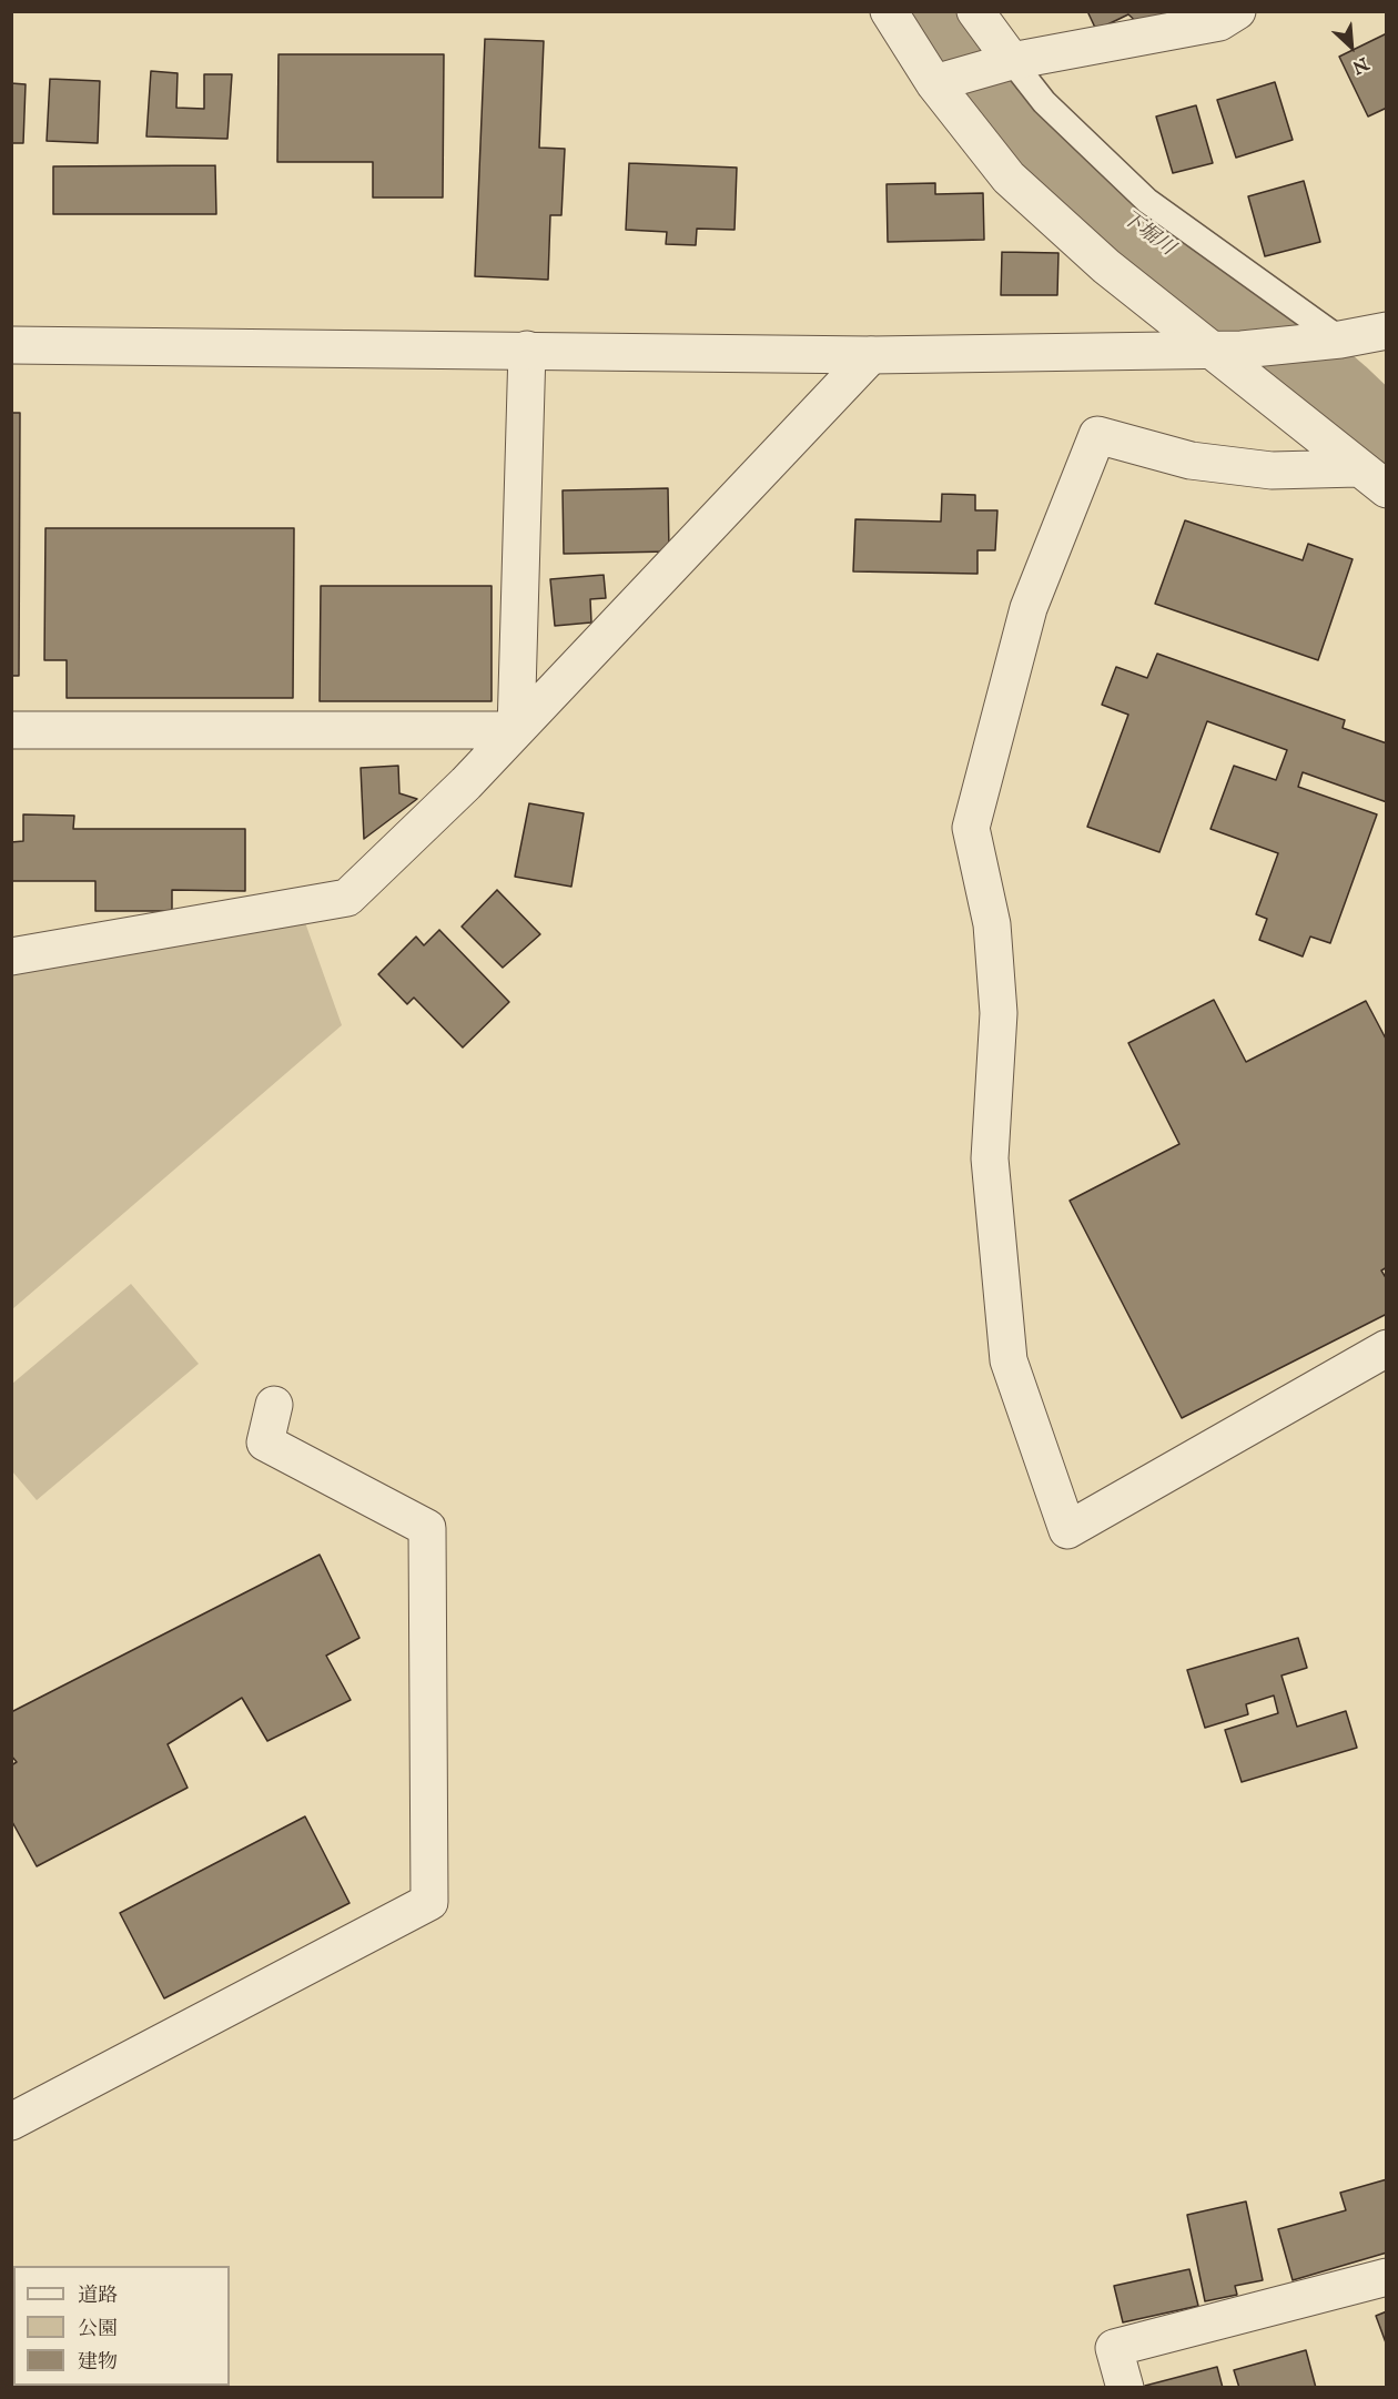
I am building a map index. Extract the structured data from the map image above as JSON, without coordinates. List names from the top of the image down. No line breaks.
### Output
{"water":["下堀川"],"legend":["道路","公園","建物"],"north":"bottom right"}
